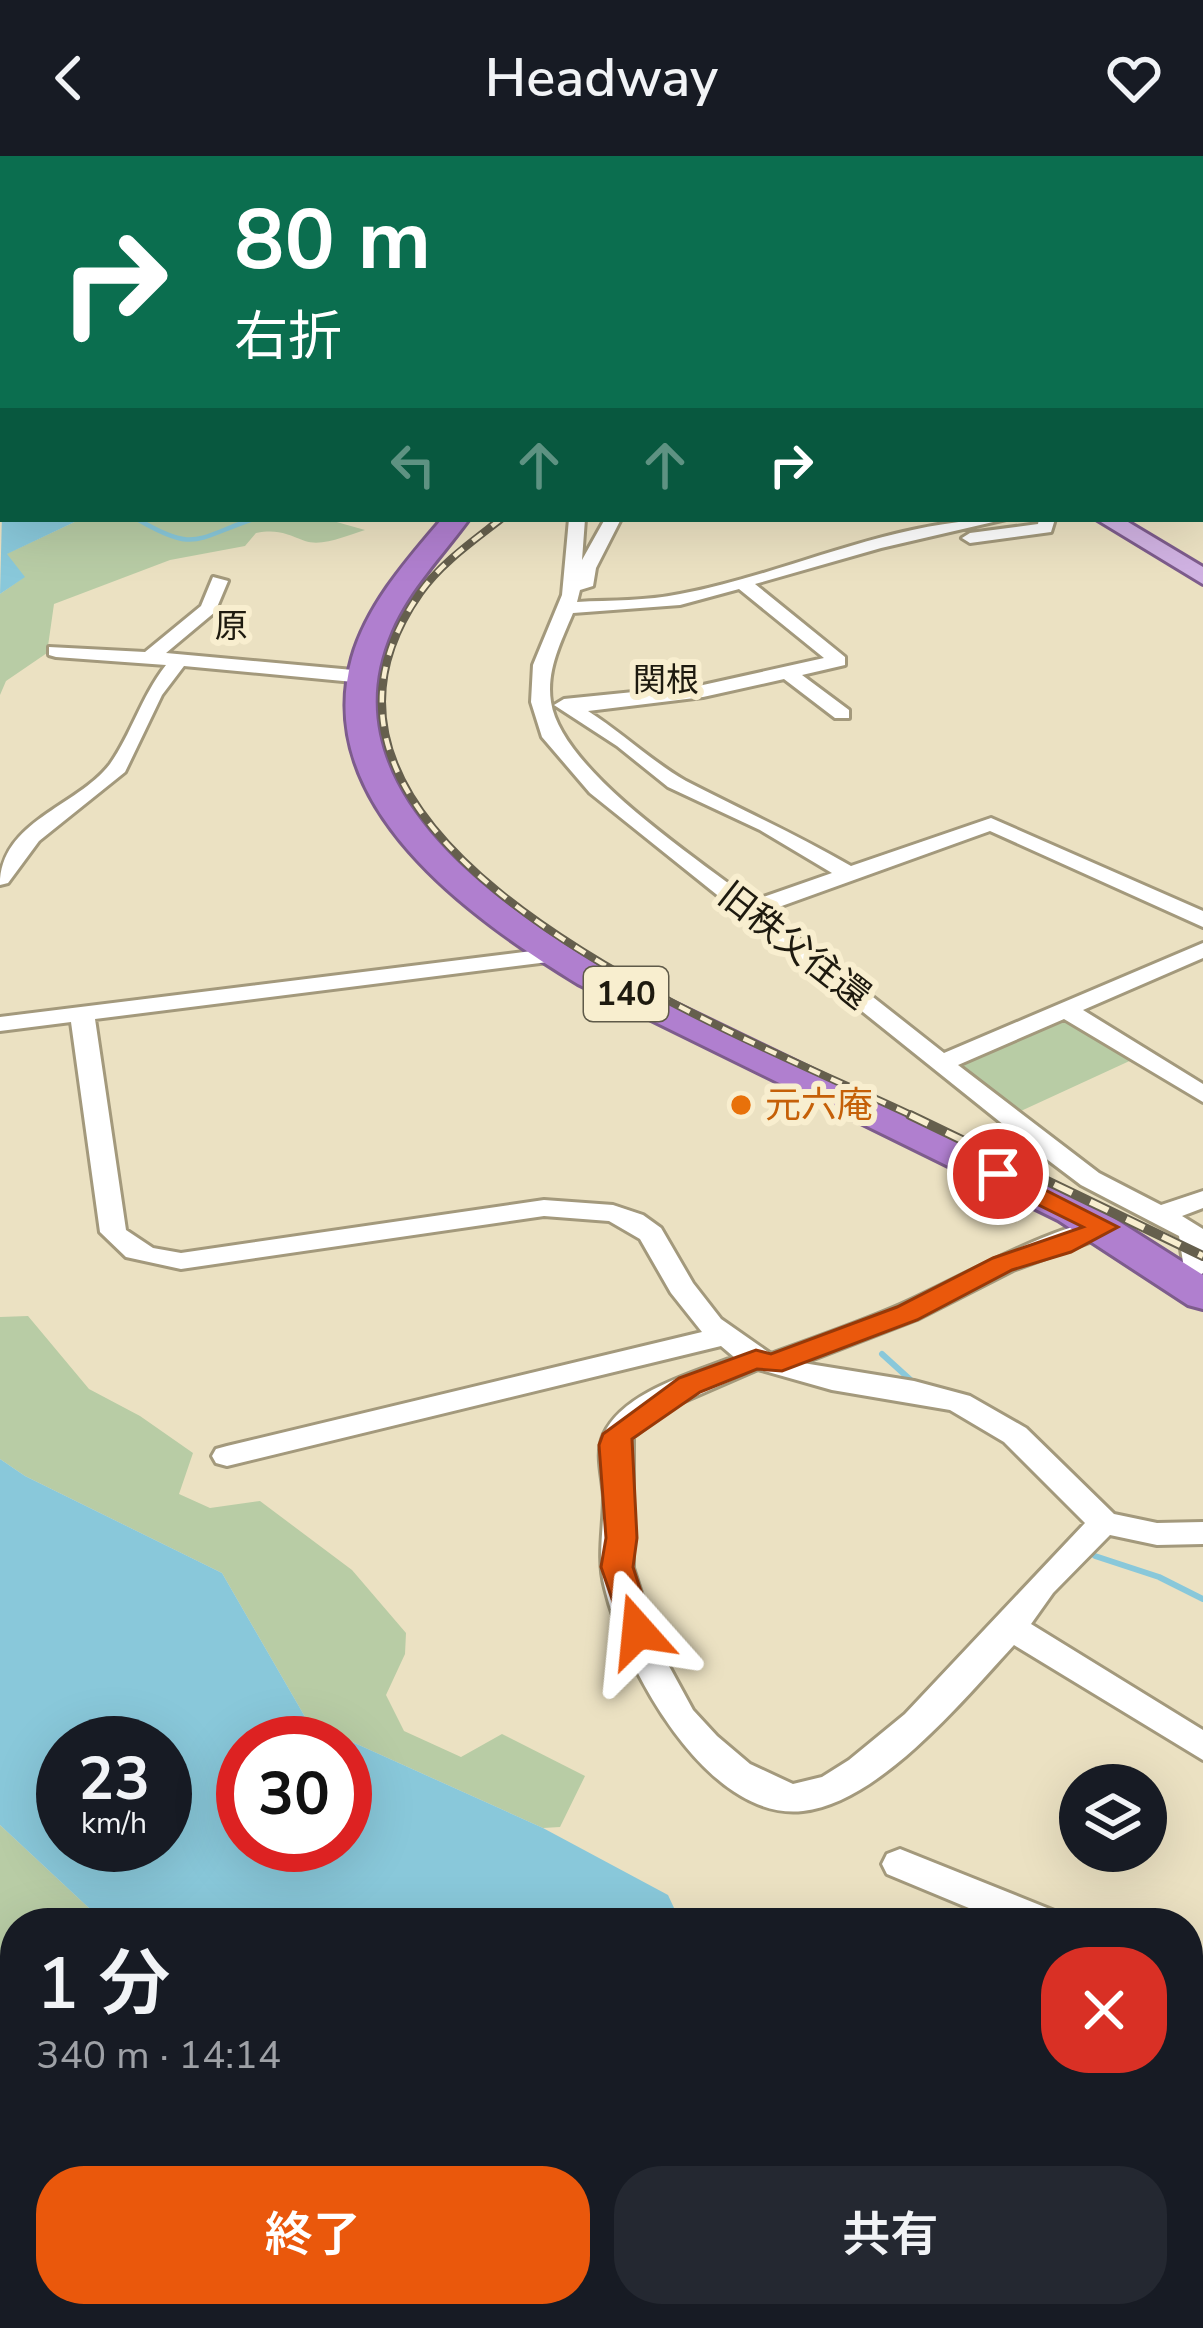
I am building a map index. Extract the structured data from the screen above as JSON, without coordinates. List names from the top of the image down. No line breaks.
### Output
{"streets":{"highway":["140"],"street":["旧秩父往還"]},"crossings":[["旧秩父往還","140"]],"districts":["原","関根"],"places":["元六庵"],"page":{"header":"Headway","turn":["80 m","右折"],"speed":"23 km/h","limit":"30","heading":["1 分","340 m · 14:14"],"buttons":["終了","共有"]}}
